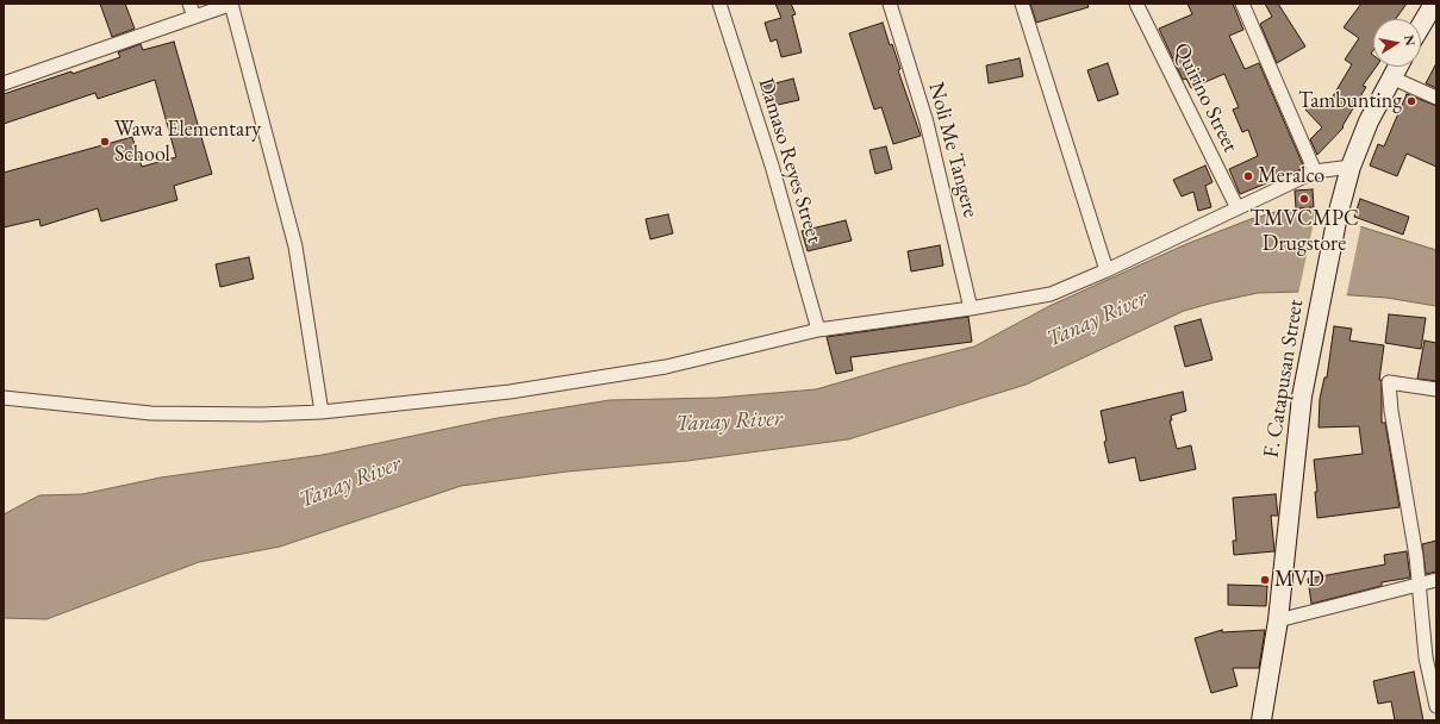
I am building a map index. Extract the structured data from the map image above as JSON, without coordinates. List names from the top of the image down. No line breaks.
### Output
{"streets":{"main road":["F. Catapusan Street"],"street":["Quirino Street","Noli Me Tangere","Damaso Reyes Street"]},"water":["Tanay River"],"places":["Tambunting","Wawa Elementary School","Meralco","TMVCMPC Drugstore","MVD"],"north":"right"}
